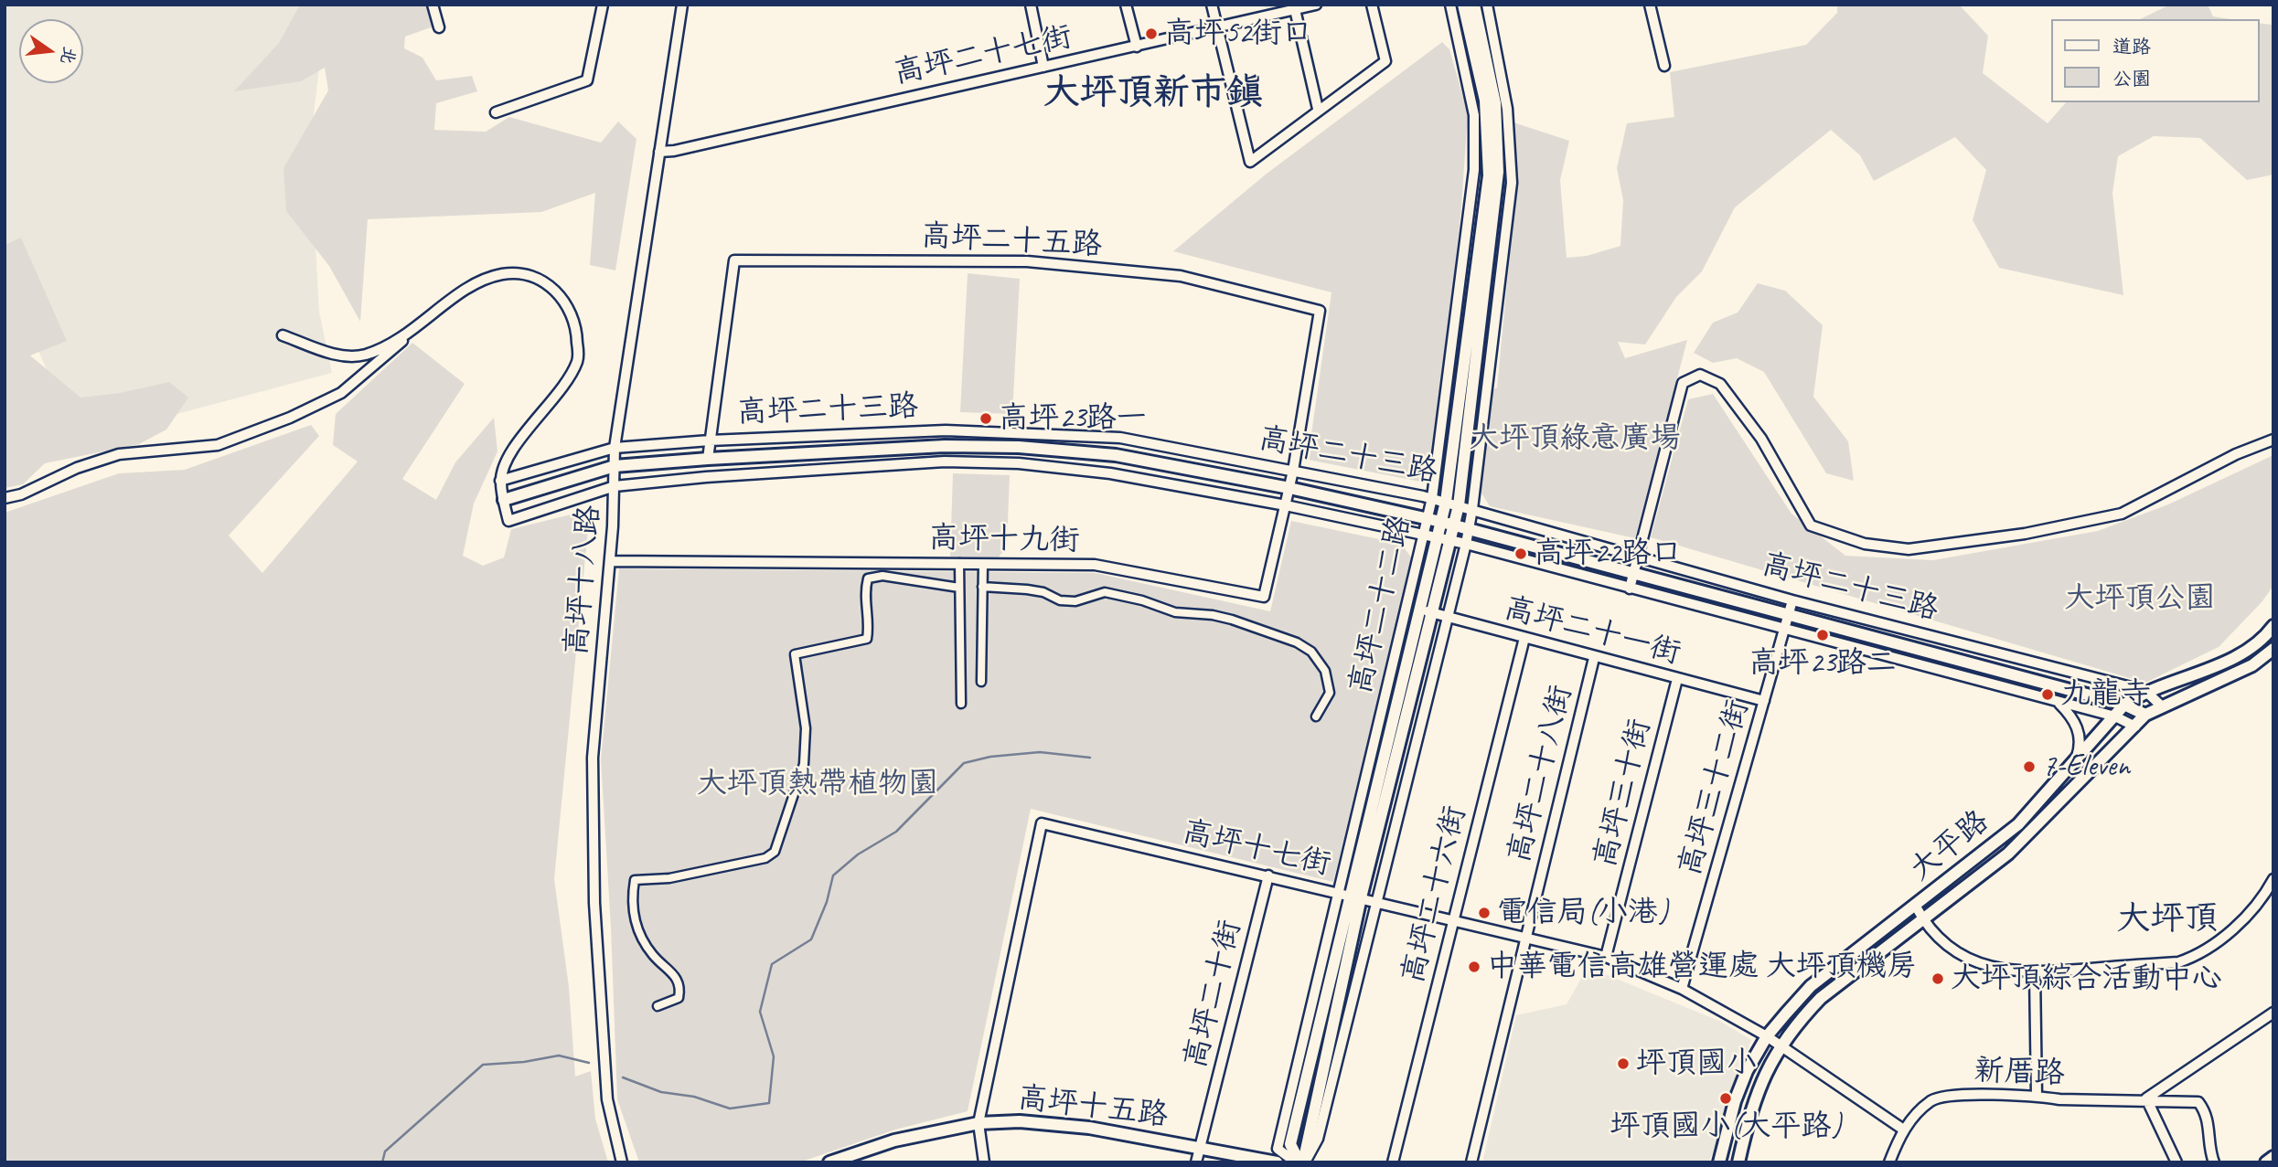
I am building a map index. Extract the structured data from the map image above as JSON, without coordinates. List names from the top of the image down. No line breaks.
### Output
{"streets":{"street":["高坪二十七街","高坪二十五路","高坪二十三路","高坪十九街","高坪十八路","高坪二十二路","高坪二十一街","高坪二十八街","高坪三十二街","高坪三十街","大平路","高坪十七街","高坪二十六街","高坪二十街","新厝路","高坪十五路"]},"crossings":[["高坪二十七街","高坪十八路"],["高坪二十五路","高坪二十三路"],["高坪二十五路","高坪十九街"],["高坪二十三路","高坪十九街"],["高坪二十三路","高坪十八路"],["高坪二十三路","高坪二十二路"],["高坪二十三路","高坪三十二街"],["高坪二十三路","大平路"],["高坪十九街","高坪十八路"],["高坪二十二路","高坪二十一街"],["高坪二十二路","高坪十七街"],["高坪二十一街","高坪二十八街"],["高坪二十一街","高坪三十二街"],["高坪二十一街","高坪三十街"],["高坪二十一街","高坪二十六街"],["高坪二十八街","高坪十七街"],["高坪三十二街","高坪十七街"],["高坪三十街","高坪十七街"],["大平路","高坪十七街"],["高坪十七街","高坪二十六街"],["高坪十七街","高坪二十街"],["高坪十七街","高坪十五路"],["高坪二十街","高坪十五路"]],"districts":["大坪頂新市鎮","大坪頂"],"parks":["大坪頂綠意廣場","大坪頂公園","大坪頂熱帶植物園"],"places":["高坪52街口","高坪23路一","高坪22路口","高坪23路二","九龍寺","7-Eleven","電信局(小港)","中華電信高雄營運處 大坪頂機房","大坪頂綜合活動中心","坪頂國小","坪頂國小(大平路)"],"legend":["道路","公園"],"north":"right"}
